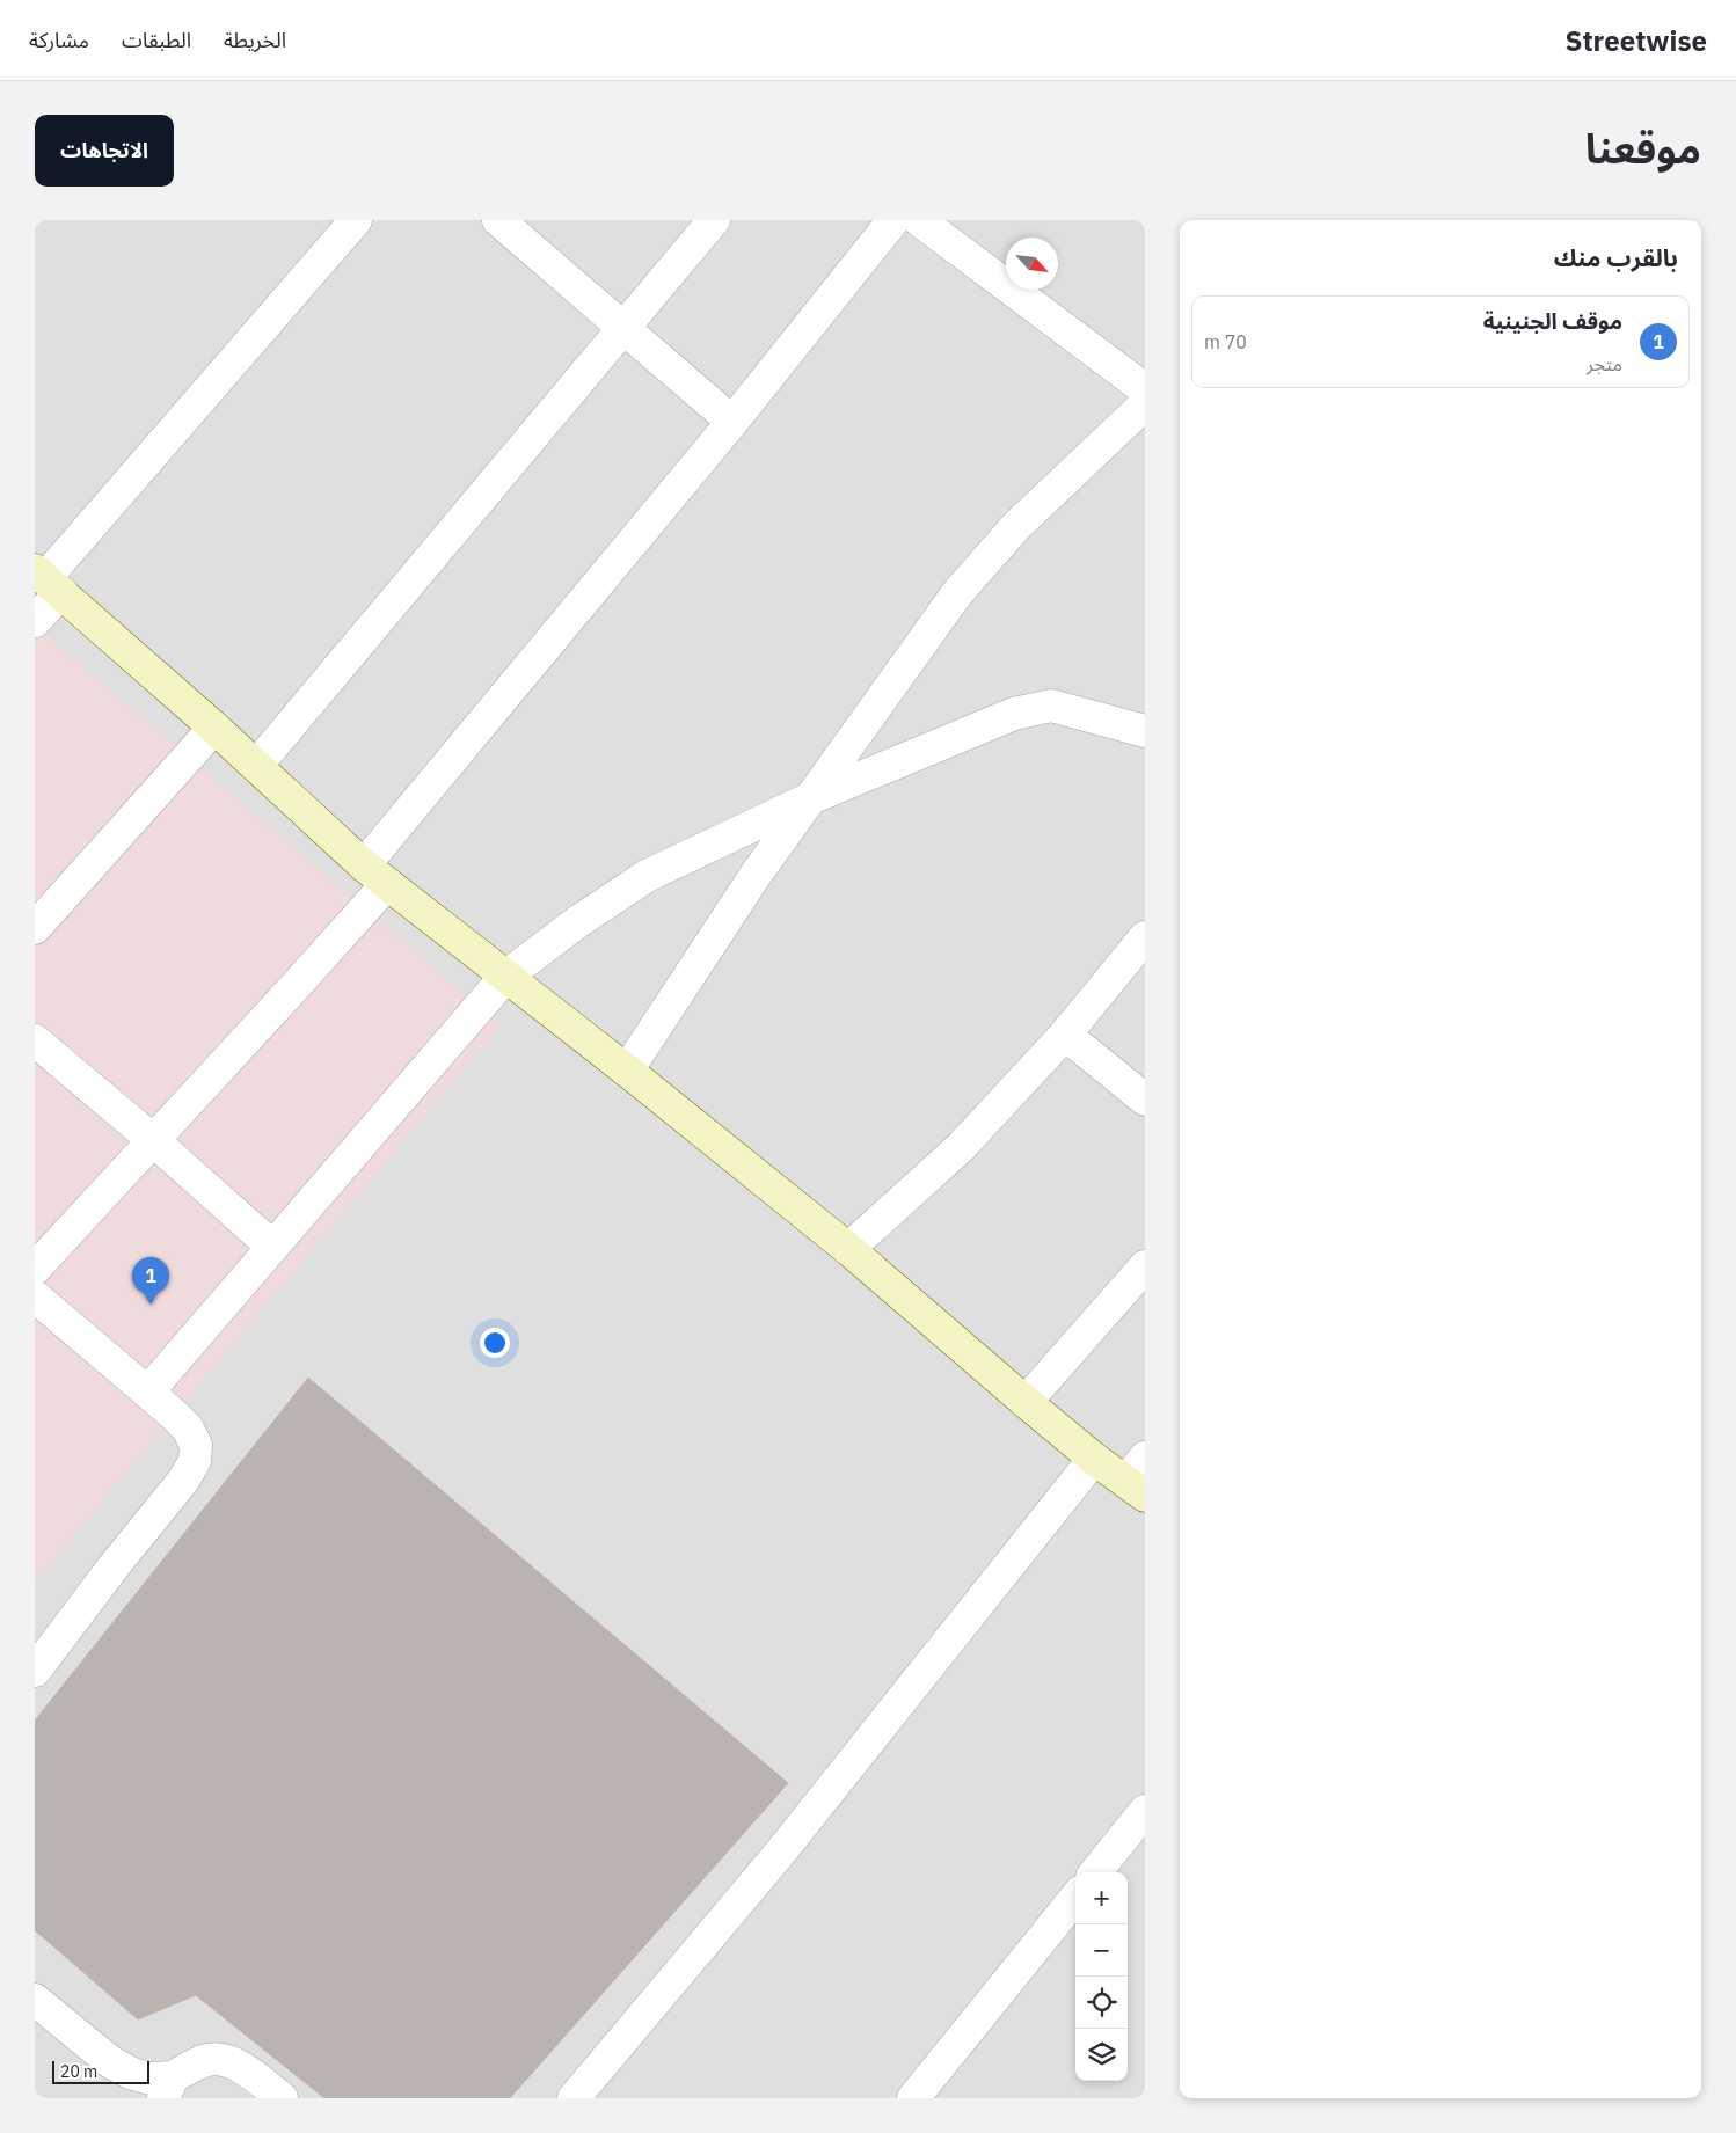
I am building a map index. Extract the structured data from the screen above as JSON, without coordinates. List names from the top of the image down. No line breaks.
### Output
{"scale_bar":"20 m","north":"bottom right","page":{"header":"Streetwise","nav":["الخريطة","الطبقات","مشاركة"],"title":"موقعنا","buttons":"الاتجاهات","heading":"بالقرب منك","list":[{"mark":"1","name":"موقف الجنينية","note":"متجر","value":"70 m"}],"pins":"1","map_buttons":["+","−"],"scale":"20 m"}}
